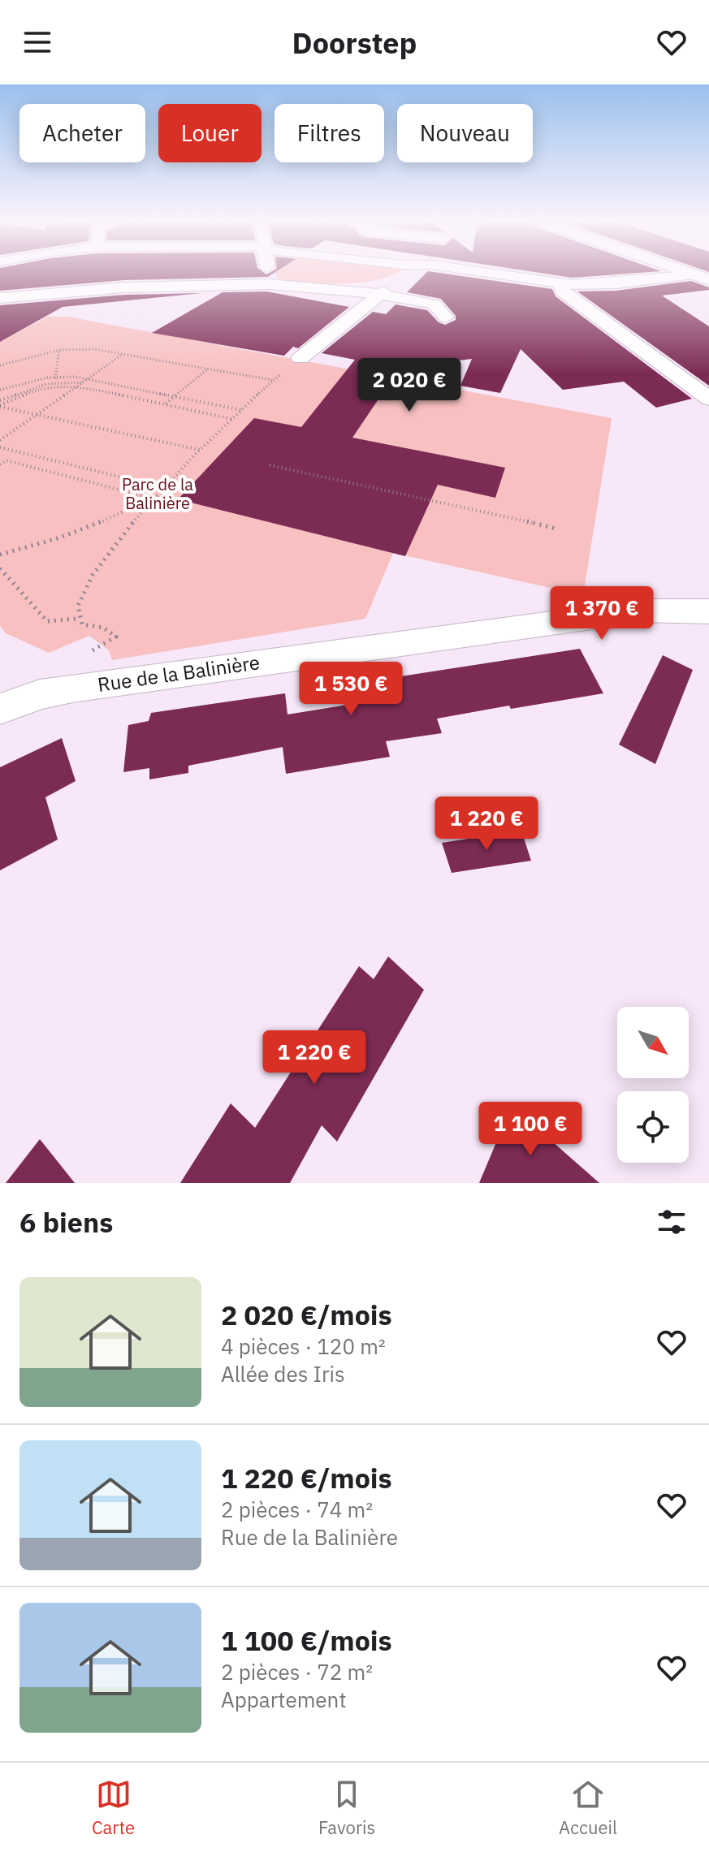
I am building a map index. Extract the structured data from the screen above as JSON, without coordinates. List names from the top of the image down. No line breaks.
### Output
{"streets":{"street":["Rue de la Balinière"]},"parks":["Parc de la Balinière"],"north":"bottom right","page":{"header":"Doorstep","chip":["Acheter","Louer","Filtres","Nouveau"],"price":["2 020 €","1 370 €","1 530 €","1 220 €","1 220 €","1 100 €"],"heading":"6 biens","list":[{"name":"2 020 €/mois","note":"4 pièces · 120 m² · Allée des Iris"},{"name":"1 220 €/mois","note":"2 pièces · 74 m² · Rue de la Balinière"},{"name":"1 100 €/mois","note":"2 pièces · 72 m² · Appartement"}],"tabs":["Carte","Favoris","Accueil"]}}
